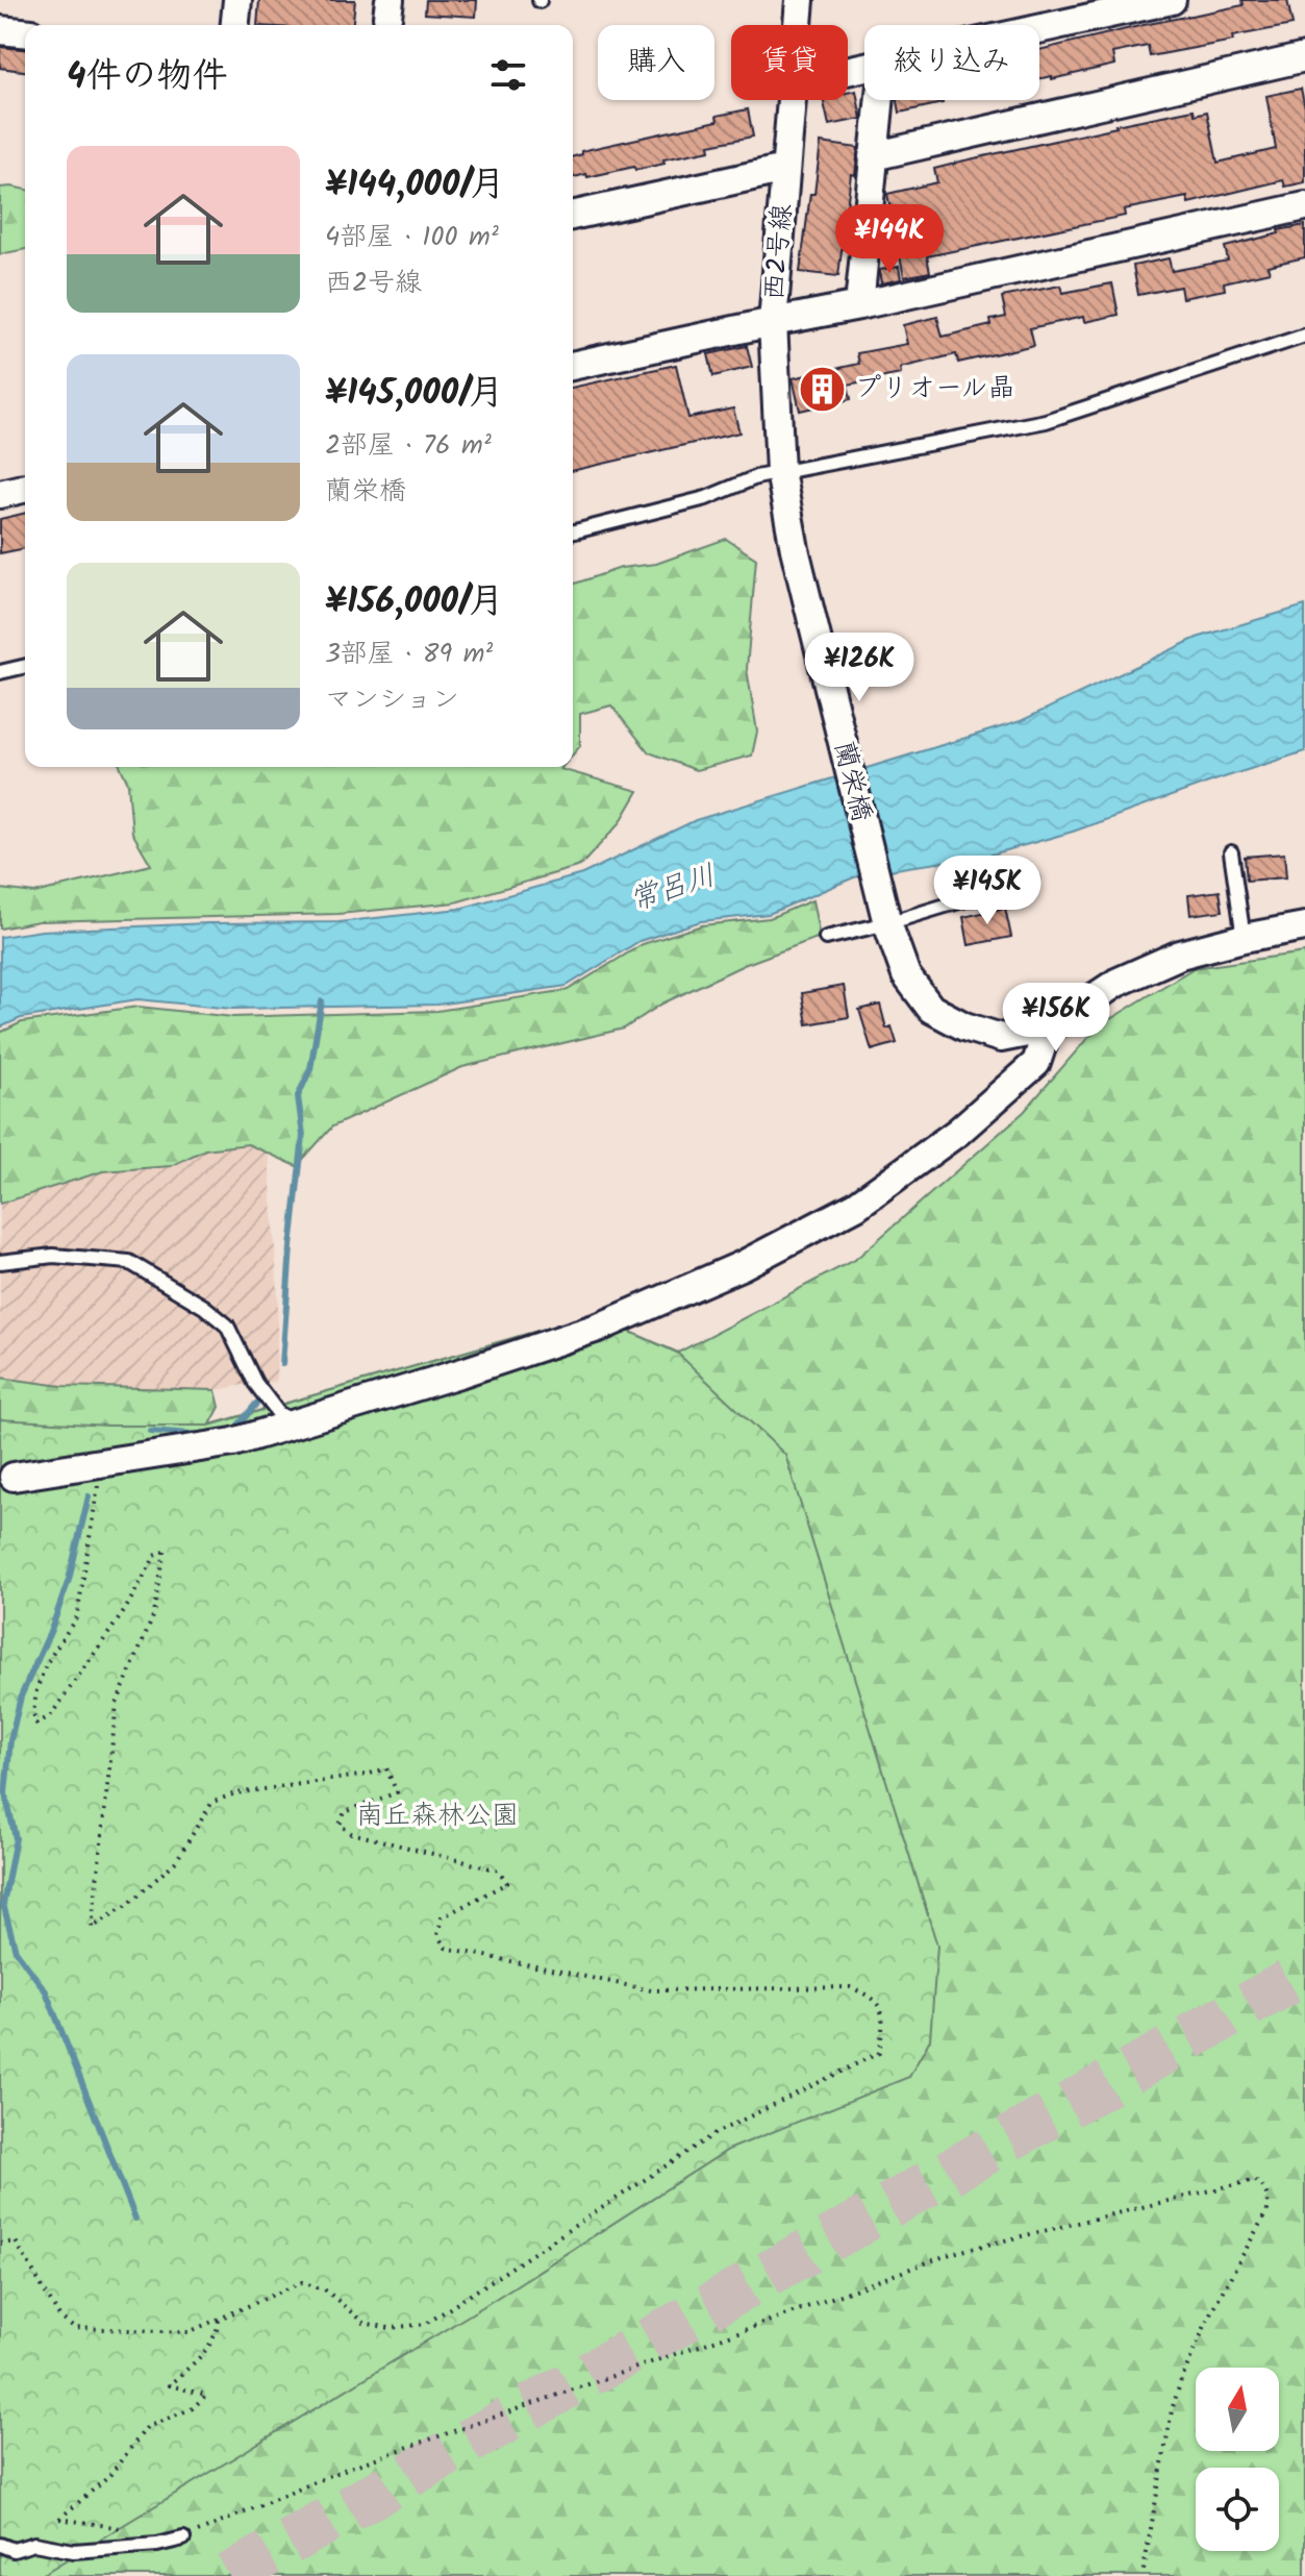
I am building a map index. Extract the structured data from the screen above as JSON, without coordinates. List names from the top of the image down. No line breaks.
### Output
{"streets":{"street":["西2号線","蘭栄橋"]},"crossings":[["西2号線","蘭栄橋"]],"water":["常呂川"],"parks":["南丘森林公園"],"places":{"building":["プリオール晶"]},"north":"top","page":{"chip":["購入","賃貸","絞り込み"],"heading":"4件の物件","list":[{"name":"¥144,000/月","note":"4部屋 · 100 m² · 西2号線"},{"name":"¥145,000/月","note":"2部屋 · 76 m² · 蘭栄橋"},{"name":"¥156,000/月","note":"3部屋 · 89 m² · マンション"}],"price":["¥144K","¥126K","¥145K","¥156K"]}}
